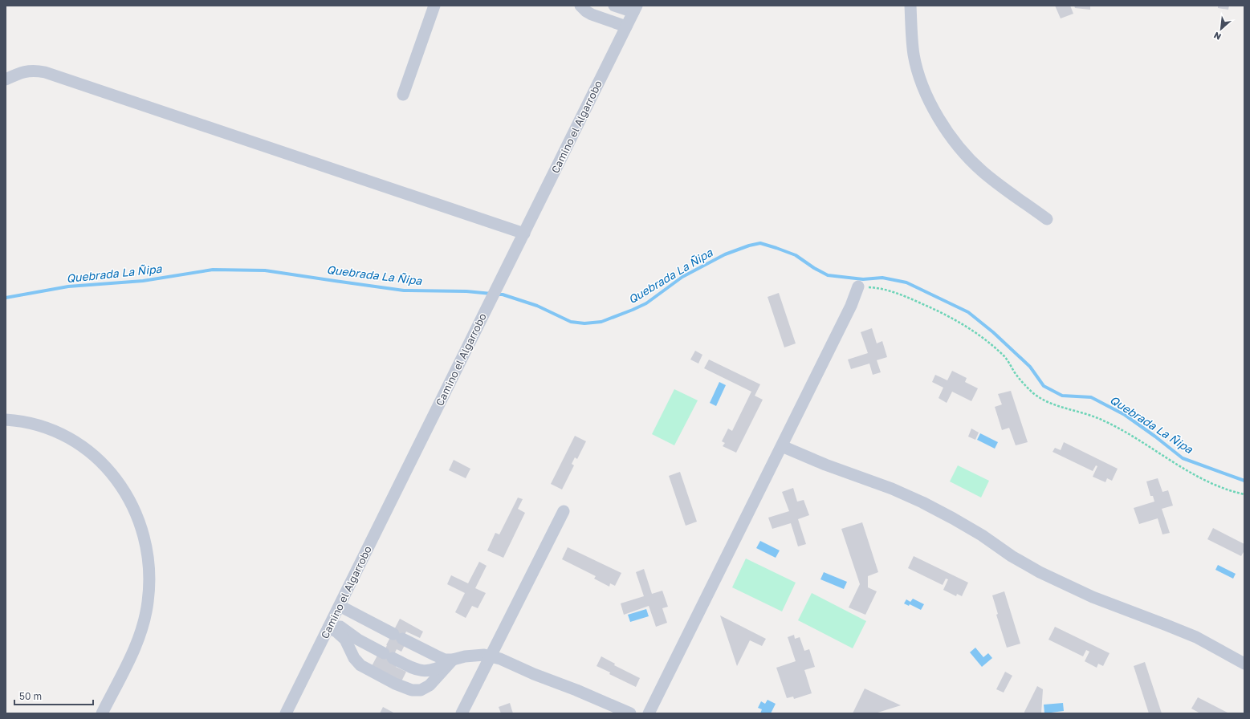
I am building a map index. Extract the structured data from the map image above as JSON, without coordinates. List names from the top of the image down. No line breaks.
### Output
{"streets":{"street":["Camino el Algarrobo"]},"water":["Quebrada La Ñipa"],"scale_bar":"50 m","north":"bottom left"}
